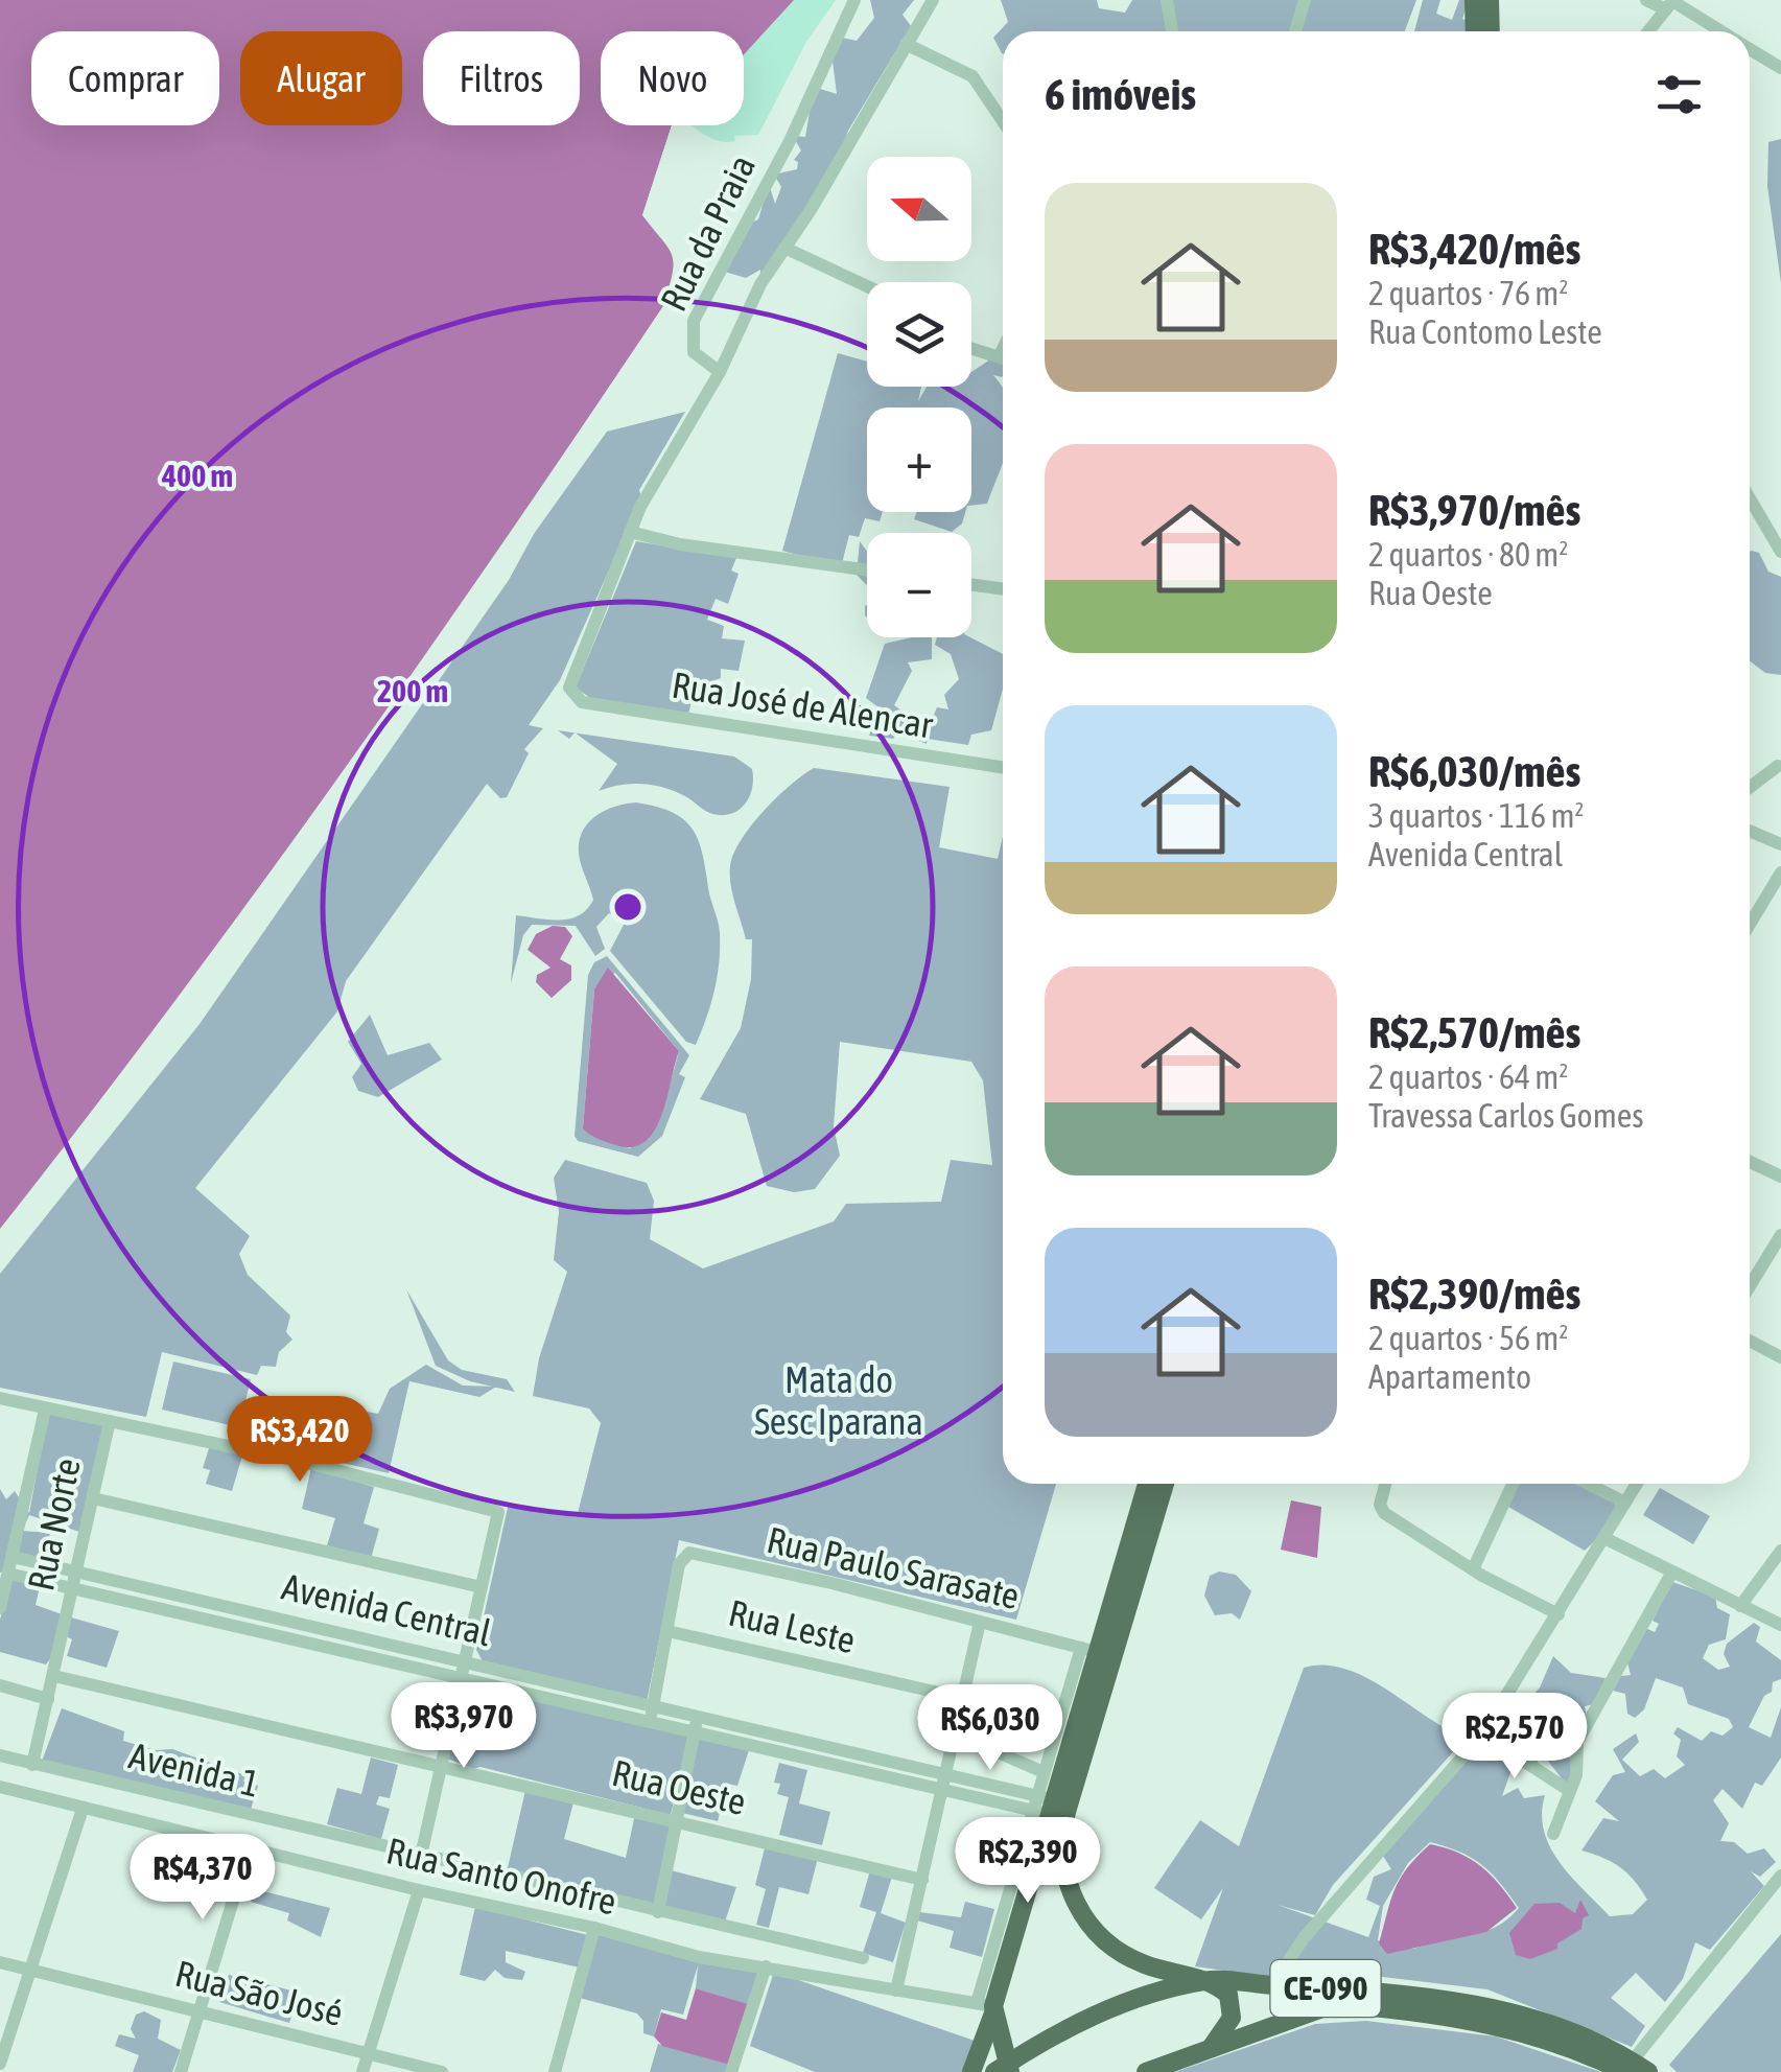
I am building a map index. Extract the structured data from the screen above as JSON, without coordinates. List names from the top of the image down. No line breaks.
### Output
{"streets":{"main road":["CE-090"],"street":["Rua da Praia","Rua José de Alencar","Rua Norte","Rua Paulo Sarasate","Avenida Central","Rua Leste","Avenida 1","Rua Oeste","Rua Santo Onofre","Rua São José"]},"crossings":[["Rua Norte","Avenida Central"],["Rua Norte","Avenida 1"],["Rua Norte","Rua Oeste"],["Rua Paulo Sarasate","Rua Leste"]],"parks":["Mata do Sesc Iparana"],"north":"left","page":{"chip":["Comprar","Alugar","Filtros","Novo"],"heading":"6 imóveis","map_buttons":["+","−"],"list":[{"name":"R$3,420/mês","note":"2 quartos · 76 m² · Rua Contomo Leste"},{"name":"R$3,970/mês","note":"2 quartos · 80 m² · Rua Oeste"},{"name":"R$6,030/mês","note":"3 quartos · 116 m² · Avenida Central"},{"name":"R$2,570/mês","note":"2 quartos · 64 m² · Travessa Carlos Gomes"},{"name":"R$2,390/mês","note":"2 quartos · 56 m² · Apartamento"}],"price":["R$3,420","R$3,970","R$6,030","R$2,570","R$2,390","R$4,370"]},"rings":["400 m","200 m"]}
